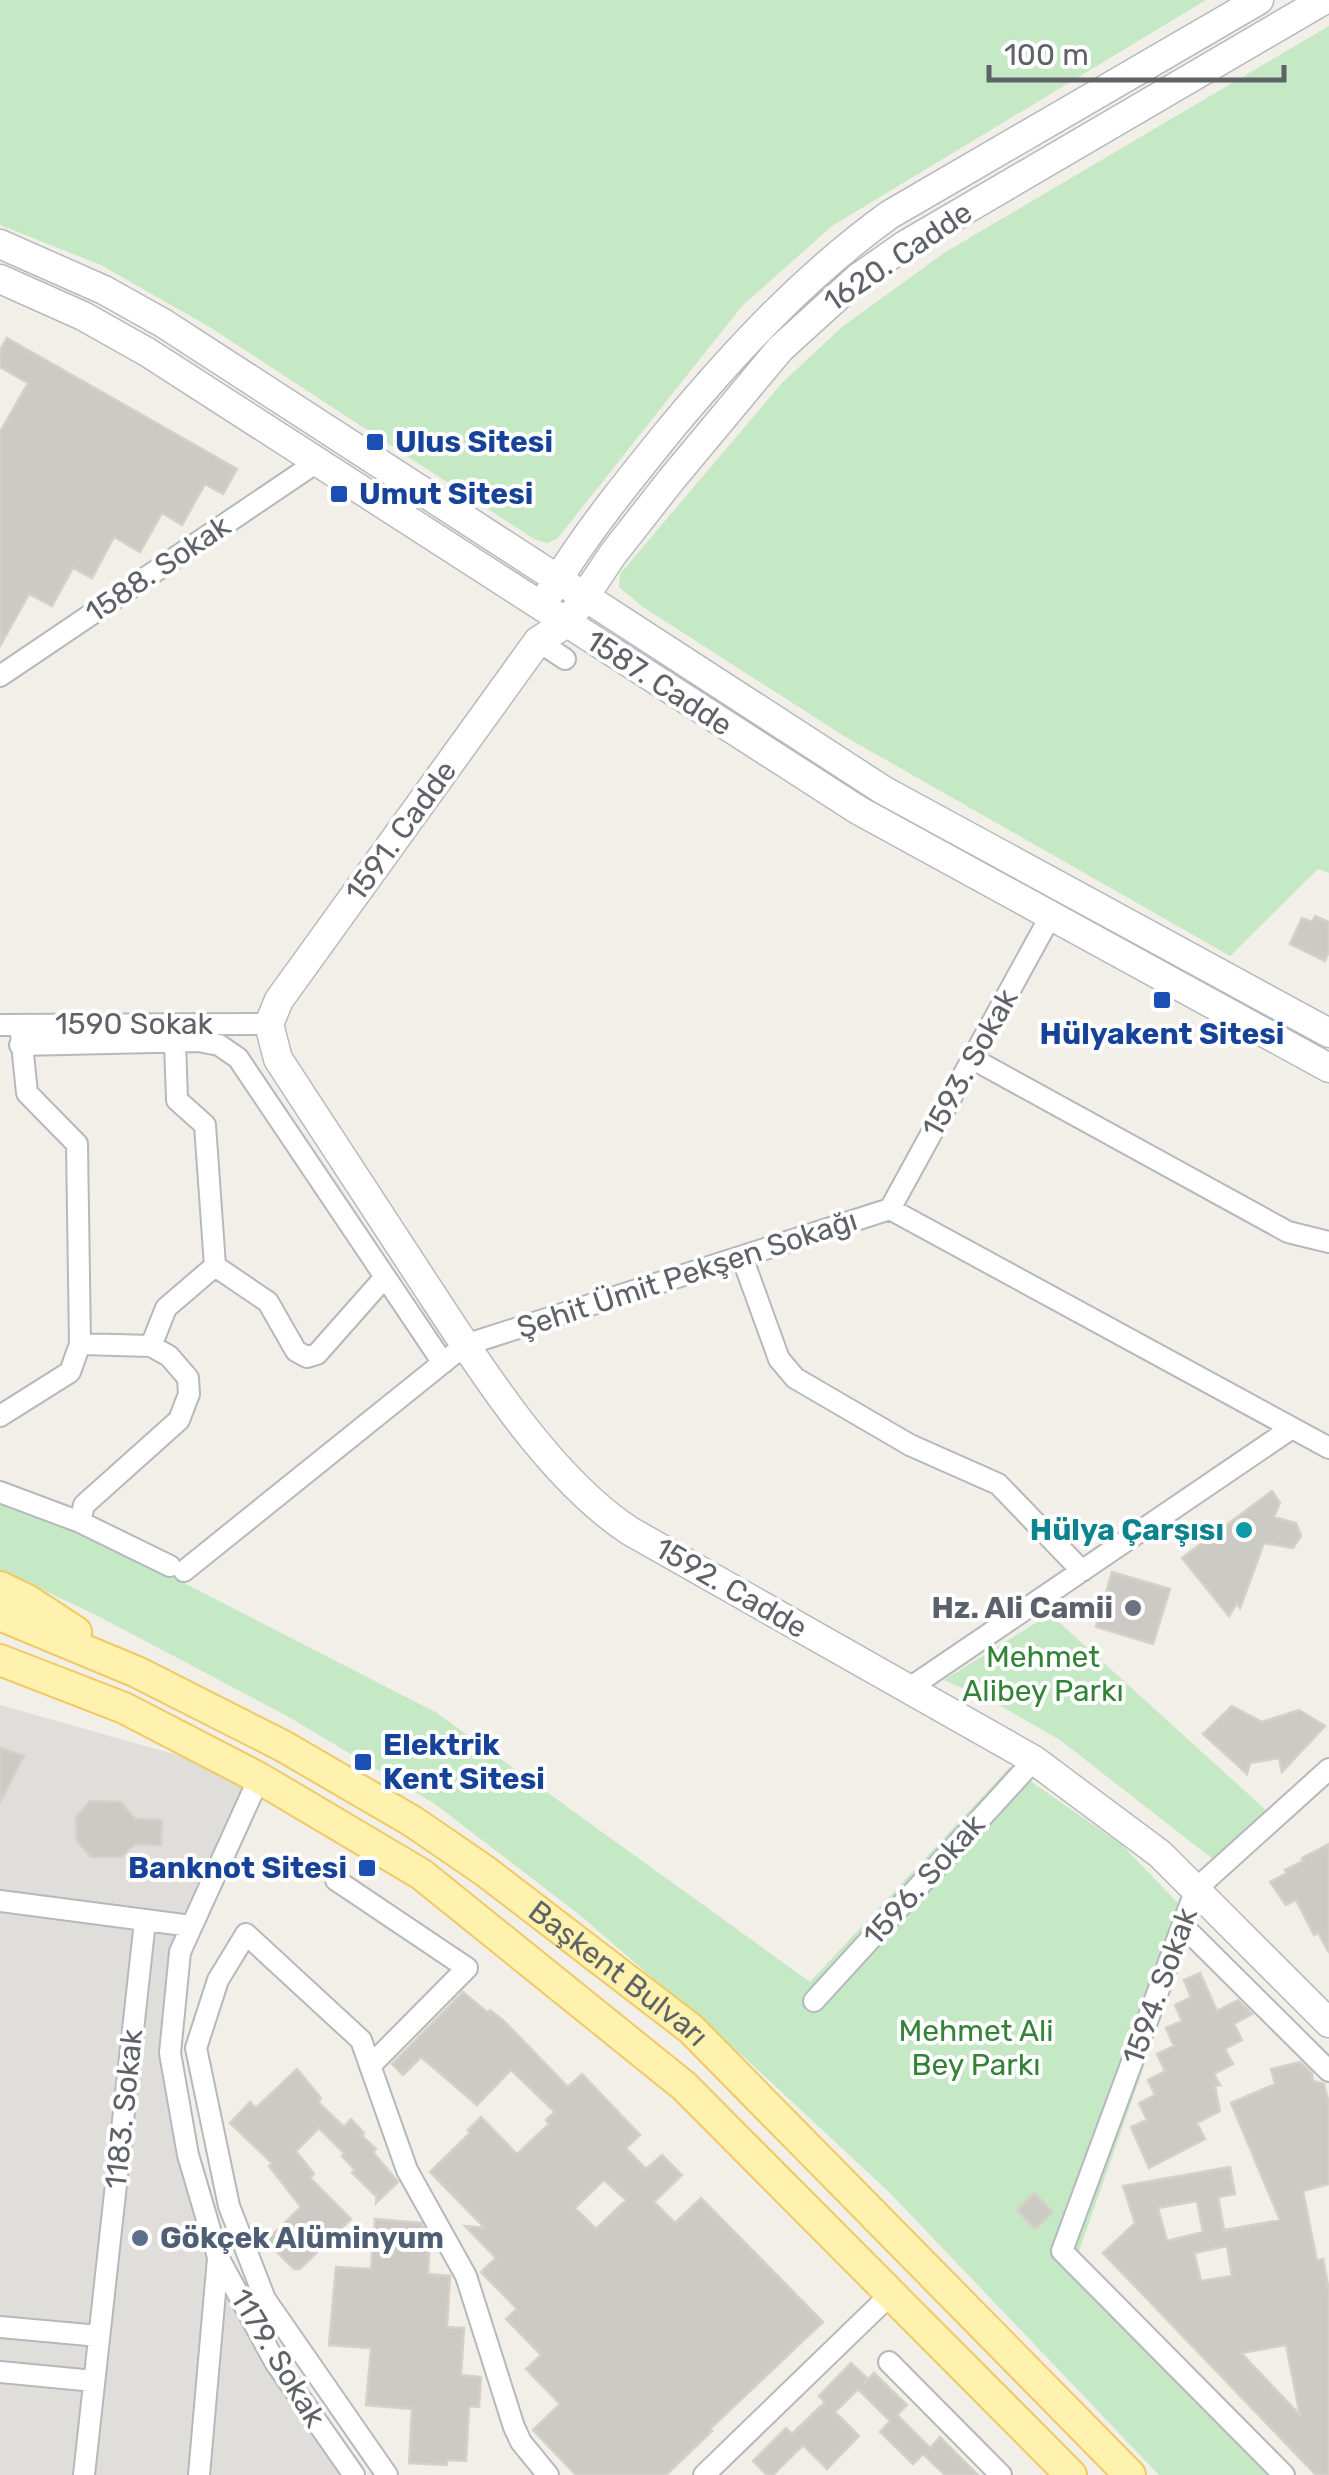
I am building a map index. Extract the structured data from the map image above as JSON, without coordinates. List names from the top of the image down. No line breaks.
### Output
{"streets":{"main road":["1620. Cadde","1587. Cadde","1591. Cadde","1592. Cadde","Başkent Bulvarı"],"street":["1588. Sokak","1590 Sokak","1593. Sokak","Şehit Ümit Pekşen Sokağı","1596. Sokak","1594. Sokak","1183. Sokak","1179. Sokak"]},"crossings":[["1620. Cadde","1587. Cadde"],["1588. Sokak","1587. Cadde"],["1587. Cadde","1593. Sokak"],["1591. Cadde","1590 Sokak"],["1591. Cadde","1592. Cadde"],["1590 Sokak","1592. Cadde"],["1593. Sokak","Şehit Ümit Pekşen Sokağı"],["Şehit Ümit Pekşen Sokağı","1592. Cadde"],["1592. Cadde","1596. Sokak"],["1592. Cadde","1594. Sokak"],["Başkent Bulvarı","1179. Sokak"]],"parks":["Mehmet Alibey Parkı","Mehmet Ali Bey Parkı"],"places":{"transit":["Ulus Sitesi","Umut Sitesi","Hülyakent Sitesi","Elektrik Kent Sitesi","Banknot Sitesi"],"other":["Hülya Çarşısı","Hz. Ali Camii","Gökçek Alüminyum"]},"scale_bar":"100 m"}
